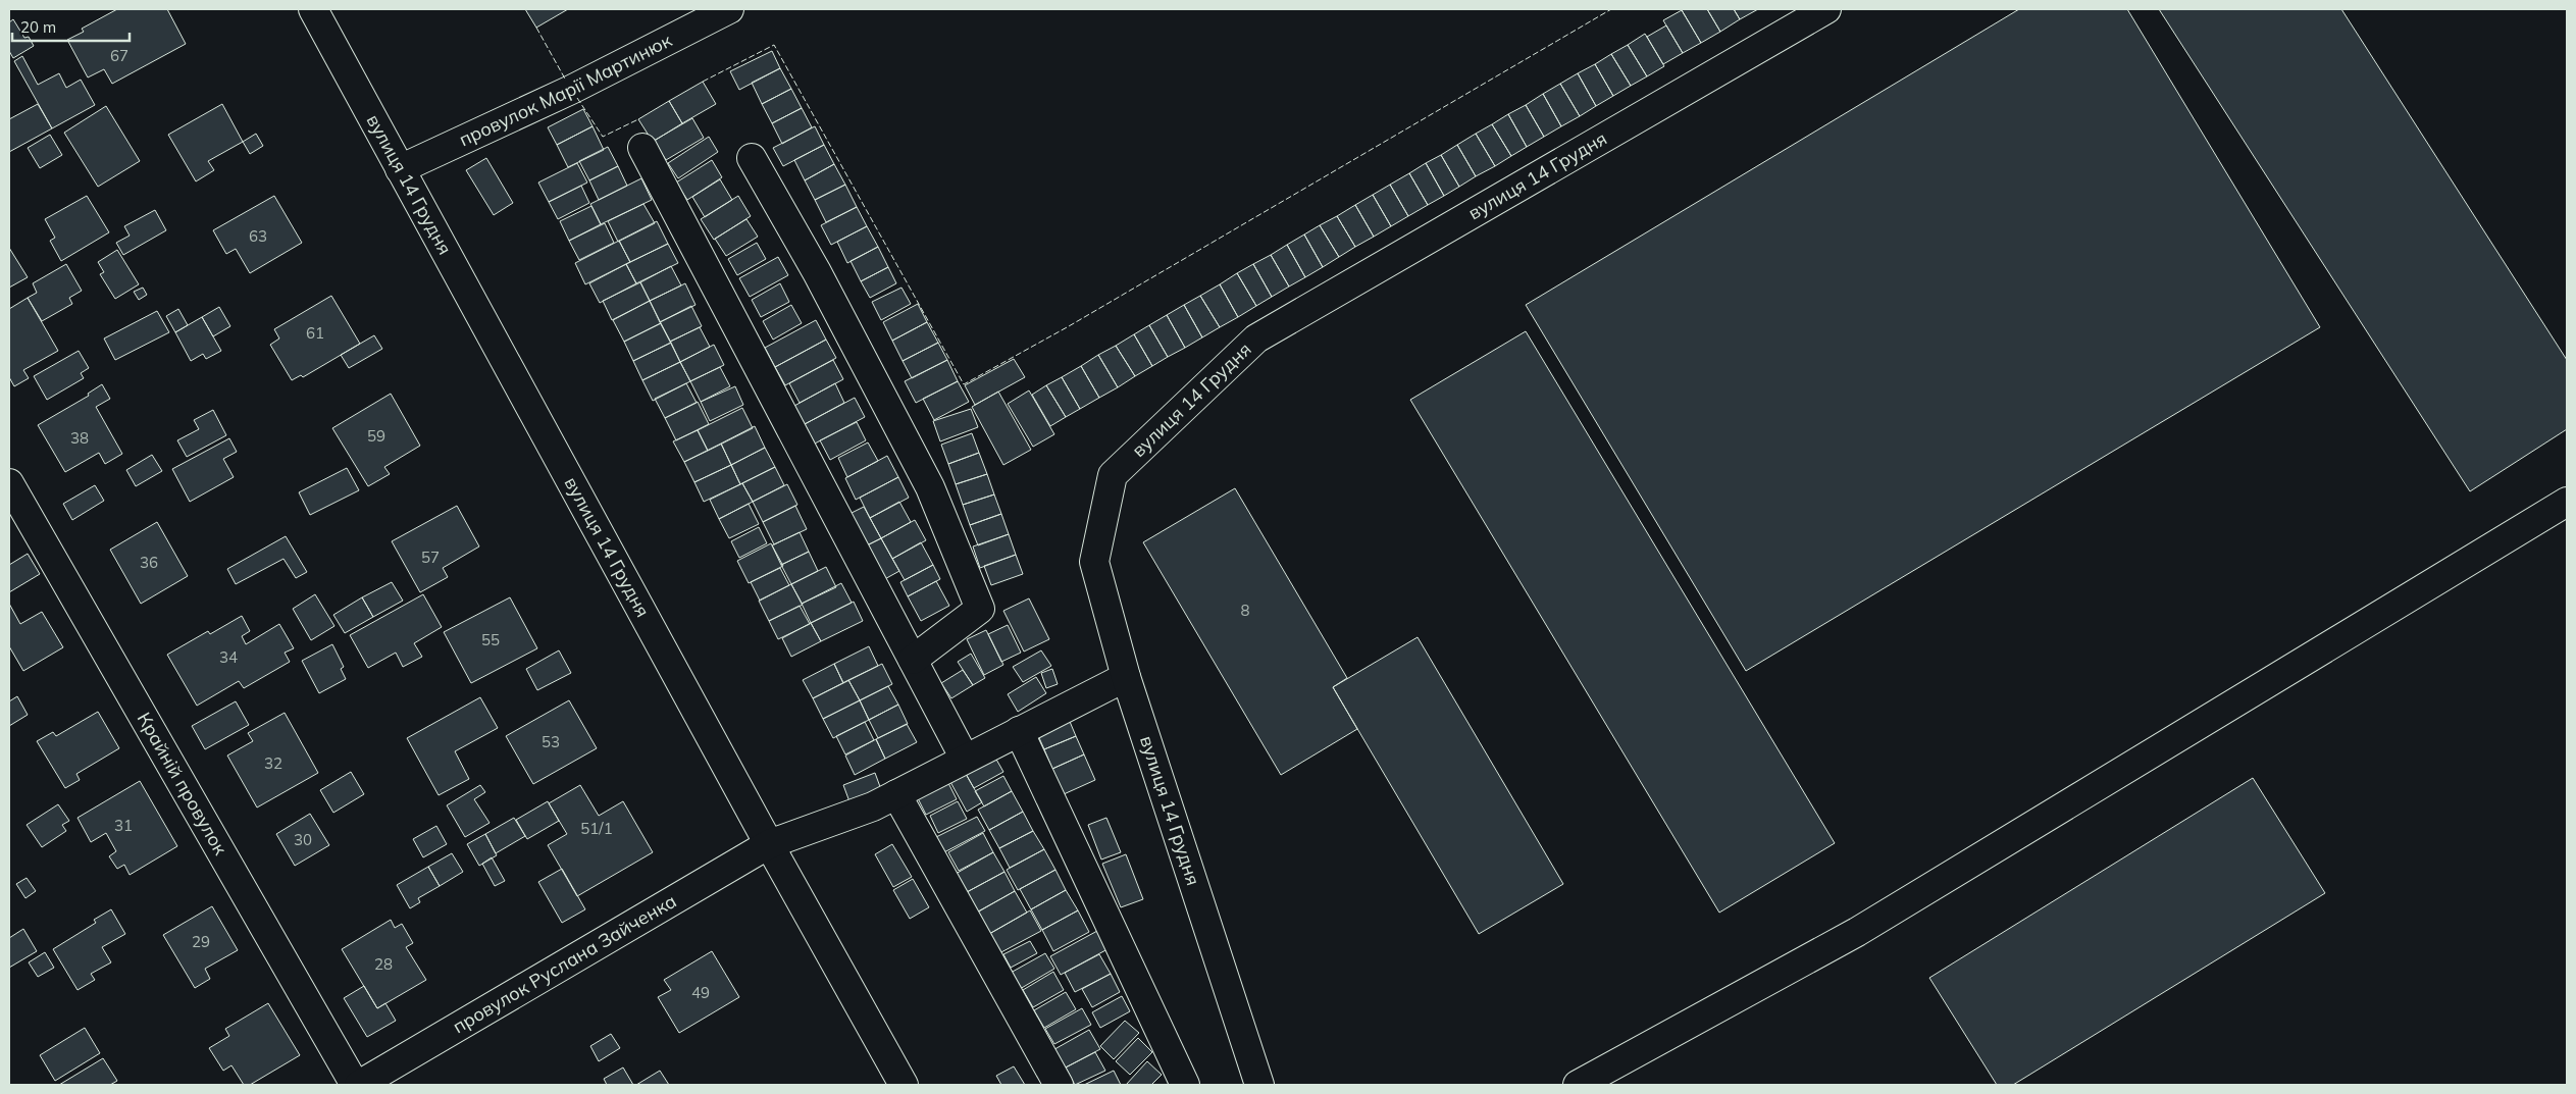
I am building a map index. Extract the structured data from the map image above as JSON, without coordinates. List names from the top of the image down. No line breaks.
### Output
{"streets":{"street":["провулок Марії Мартинюк","вулиця 14 Грудня","Крайній провулок","провулок Руслана Зайченка"]},"crossings":[["провулок Марії Мартинюк","вулиця 14 Грудня"],["вулиця 14 Грудня","провулок Руслана Зайченка"]],"house_numbers":["67","63","61","59","38","57","36","8","55","34","53","32","31","51/1","30","29","28","49"],"scale_bar":"20 m"}
